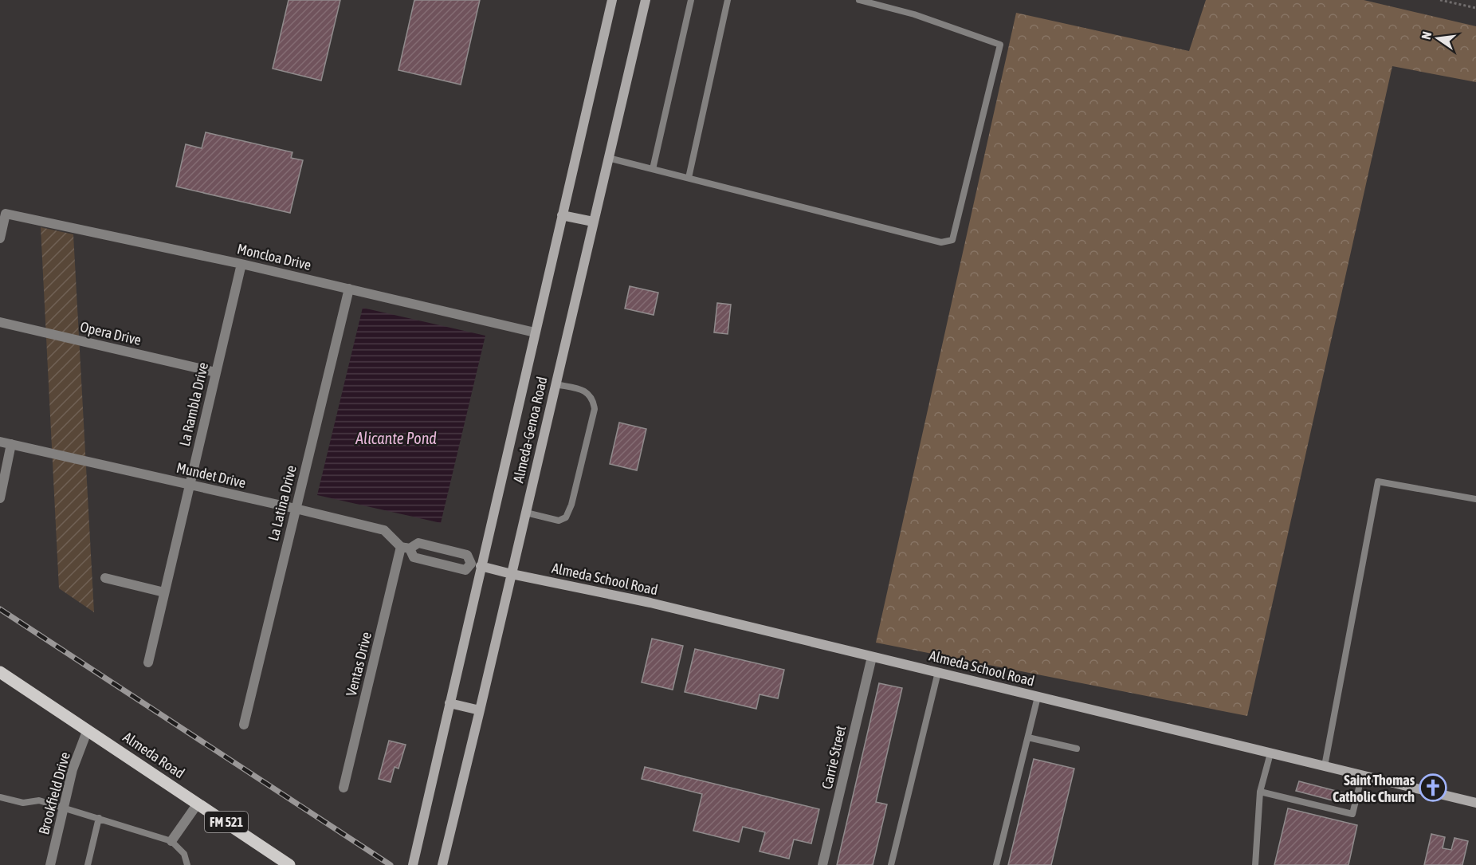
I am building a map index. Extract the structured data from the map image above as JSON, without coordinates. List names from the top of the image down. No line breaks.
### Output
{"streets":{"main road":["Almeda-Genoa Road","Almeda School Road","Almeda Road","FM 521"],"street":["Moncloa Drive","Opera Drive","La Rambla Drive","Mundet Drive","La Latina Drive","Ventas Drive","Carrie Street","Brookfield Drive"]},"crossings":[["Moncloa Drive","La Rambla Drive"],["Moncloa Drive","Almeda-Genoa Road"],["Moncloa Drive","La Latina Drive"],["Opera Drive","La Rambla Drive"],["La Rambla Drive","Mundet Drive"],["Almeda-Genoa Road","Mundet Drive"],["Almeda-Genoa Road","Almeda School Road"],["Mundet Drive","La Latina Drive"],["Mundet Drive","Almeda School Road"],["Mundet Drive","Ventas Drive"],["Almeda School Road","Carrie Street"],["Almeda Road","Brookfield Drive"]],"water":["Alicante Pond"],"places":{"church":["Saint Thomas Catholic Church"]},"north":"left"}
